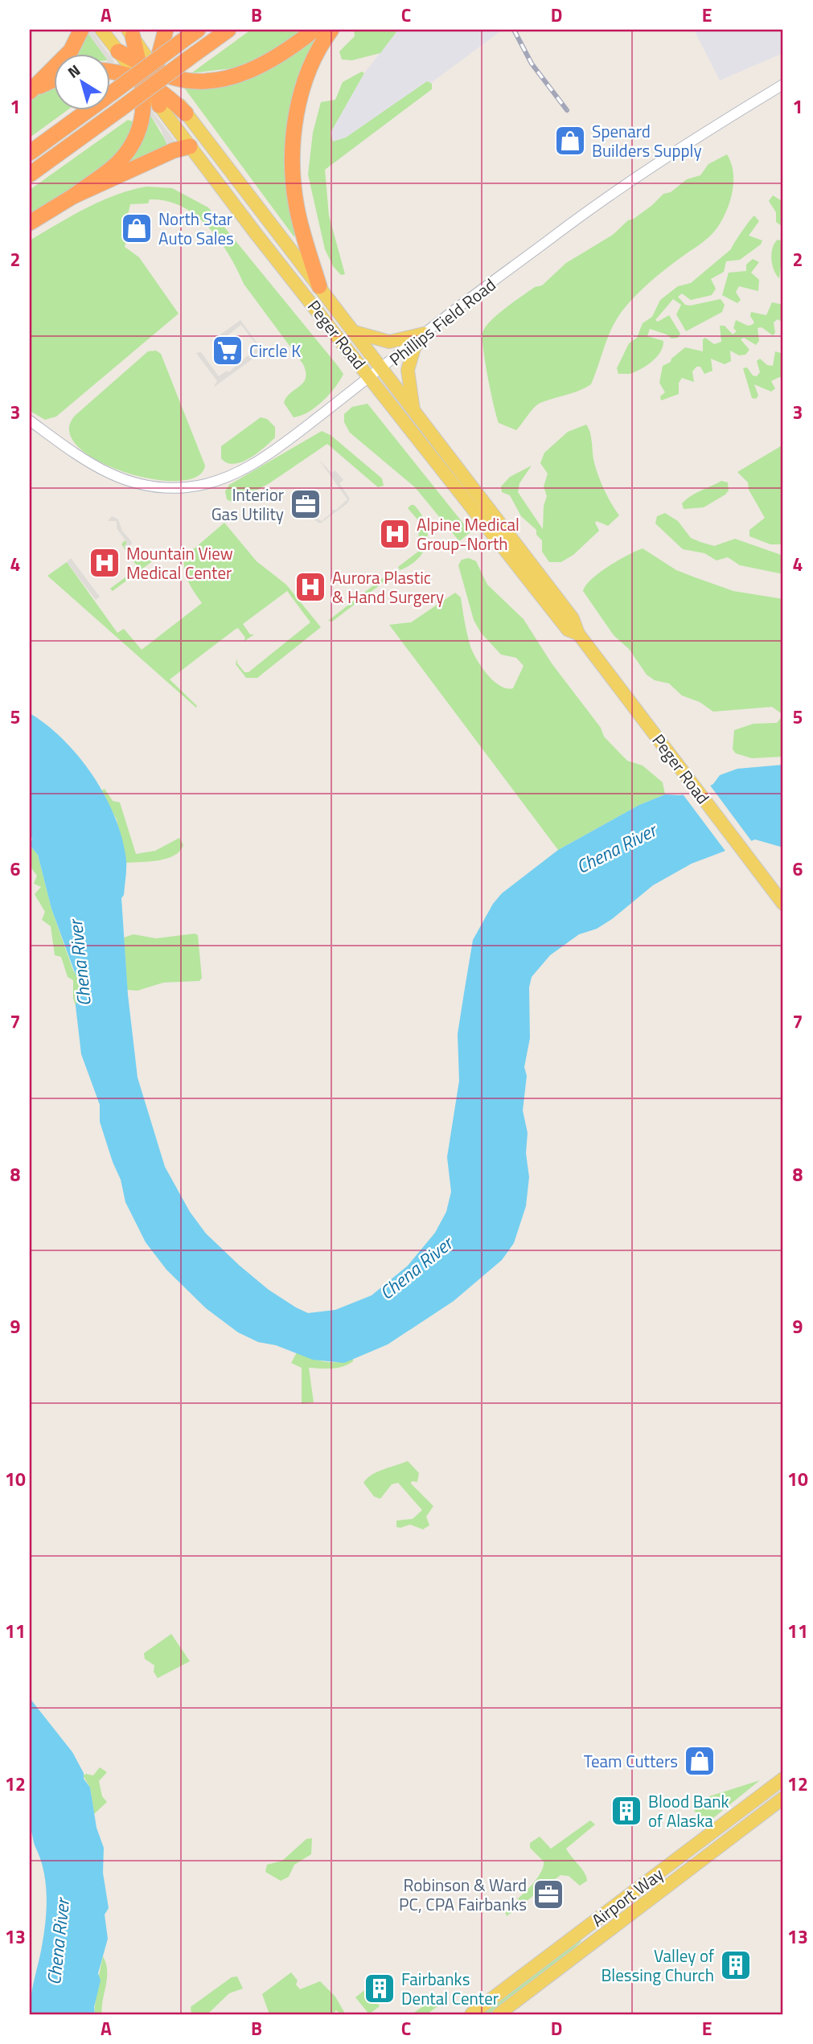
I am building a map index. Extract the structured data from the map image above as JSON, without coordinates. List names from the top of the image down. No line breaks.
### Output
{"streets":{"main road":["Peger Road","Airport Way"],"street":["Phillips Field Road"]},"crossings":[["Phillips Field Road","Peger Road"]],"water":["Chena River"],"places":{"shop":["Spenard Builders Supply","North Star Auto Sales","Team Cutters"],"supermarket":["Circle K"],"office":["Interior Gas Utility","Robinson & Ward PC, CPA Fairbanks"],"hospital":["Alpine Medical Group-North","Mountain View Medical Center","Aurora Plastic & Hand Surgery"],"building":["Blood Bank of Alaska","Valley of Blessing Church","Fairbanks Dental Center"]},"north":"top left","grid":{"columns":["A","B","C","D","E"],"rows":["1","2","3","4","5","6","7","8","9","10","11","12","13"]}}
